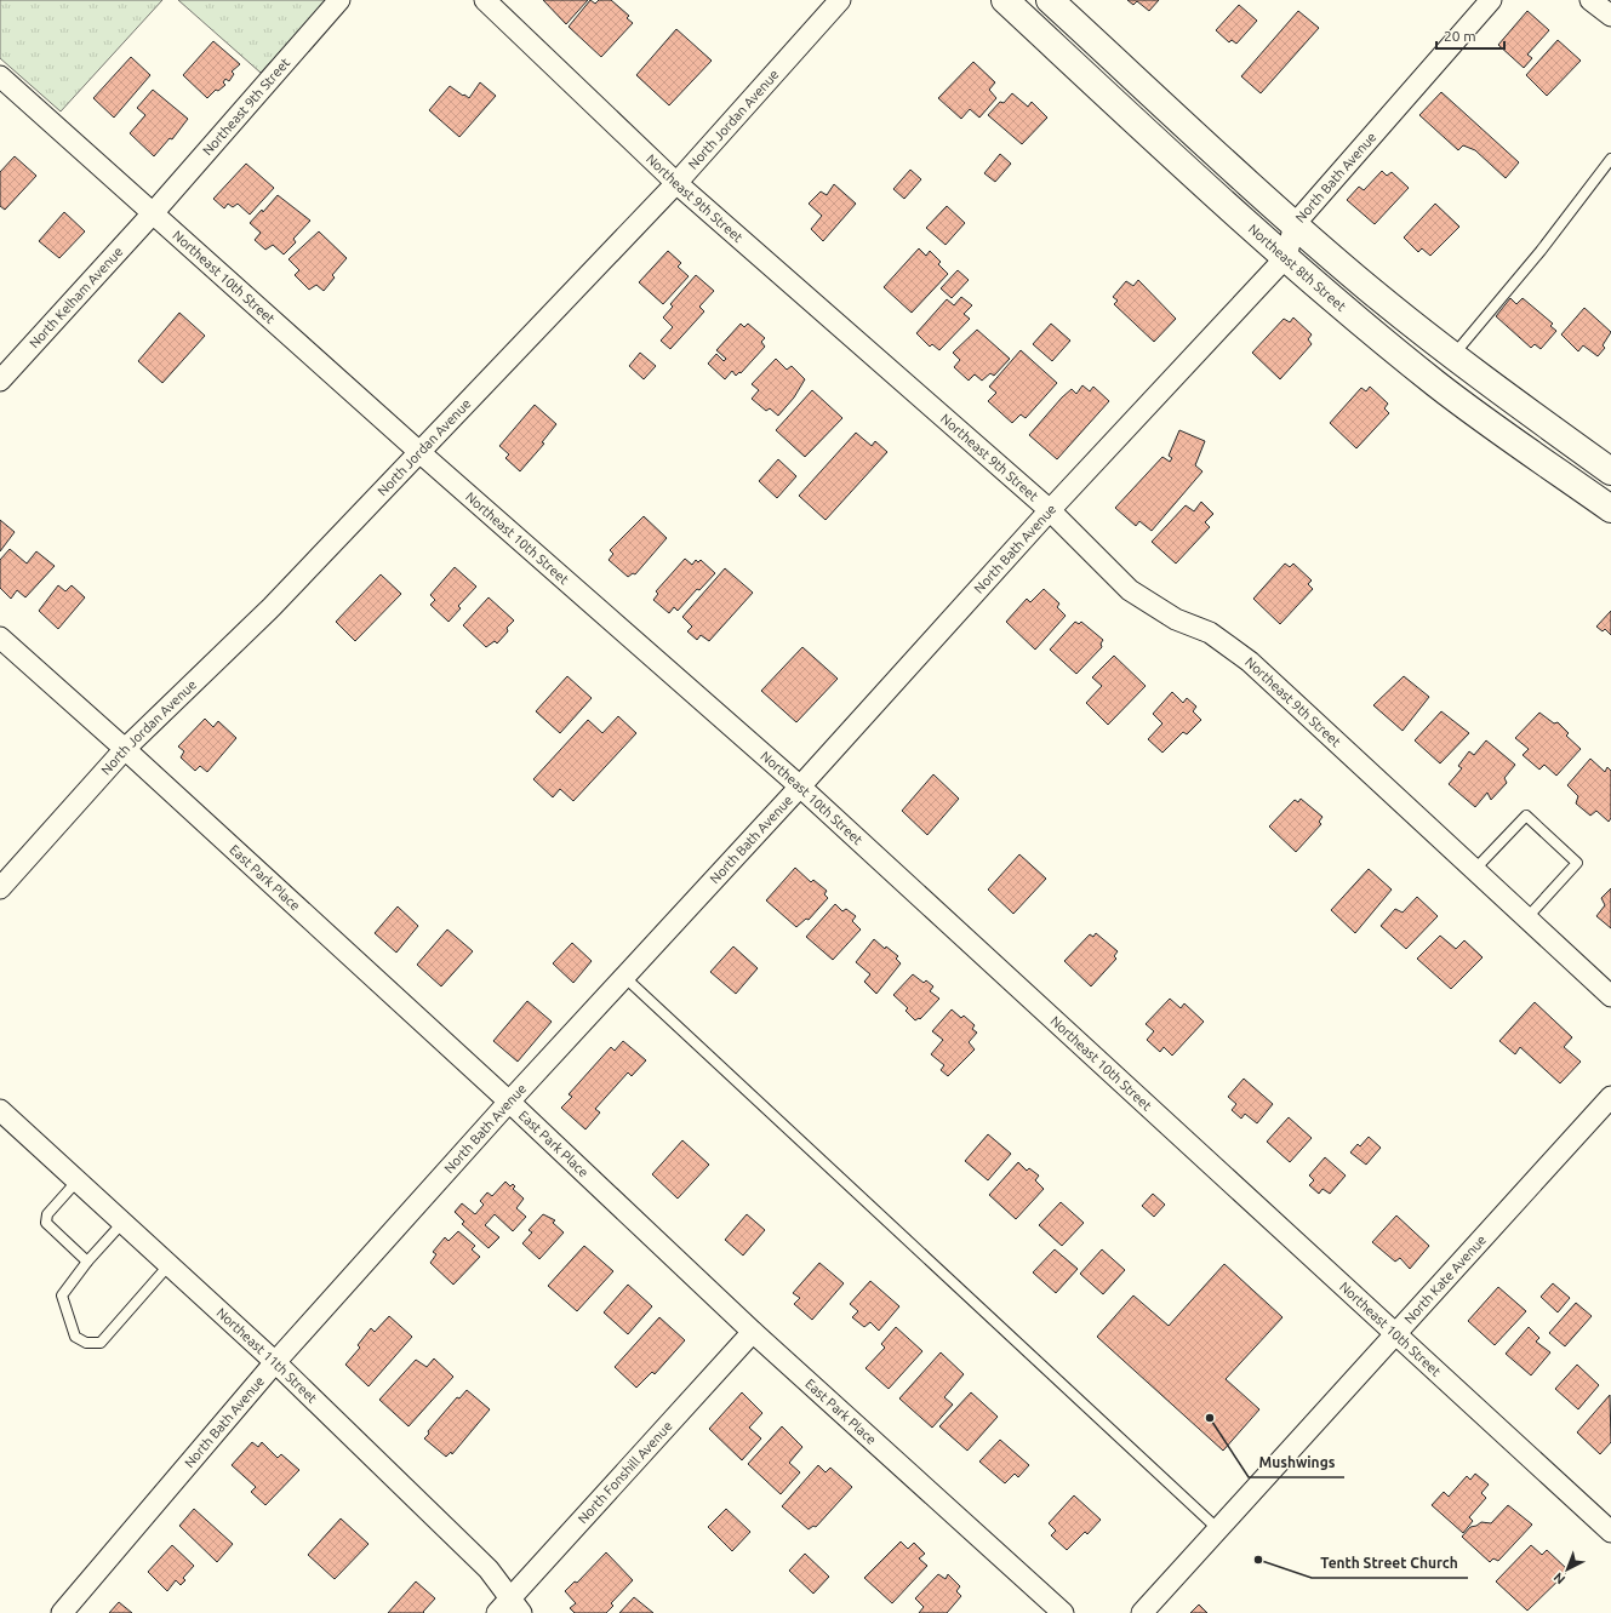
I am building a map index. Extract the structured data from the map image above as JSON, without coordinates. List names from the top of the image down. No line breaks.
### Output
{"streets":{"main road":["Northeast 8th Street"],"street":["Northeast 9th Street","North Jordan Avenue","North Bath Avenue","Northeast 10th Street","North Kelham Avenue","East Park Place","North Kate Avenue","Northeast 11th Street","North Fonshill Avenue"]},"crossings":[["Northeast 9th Street","North Jordan Avenue"],["Northeast 9th Street","North Bath Avenue"],["Northeast 9th Street","Northeast 10th Street"],["Northeast 9th Street","North Kelham Avenue"],["North Jordan Avenue","Northeast 10th Street"],["North Jordan Avenue","East Park Place"],["North Bath Avenue","Northeast 8th Street"],["North Bath Avenue","Northeast 10th Street"],["North Bath Avenue","East Park Place"],["North Bath Avenue","Northeast 11th Street"],["Northeast 10th Street","North Kelham Avenue"],["Northeast 10th Street","North Kate Avenue"],["East Park Place","North Fonshill Avenue"],["Northeast 11th Street","North Fonshill Avenue"]],"places":["Mushwings","Tenth Street Church"],"scale_bar":"20 m","north":"bottom left"}
